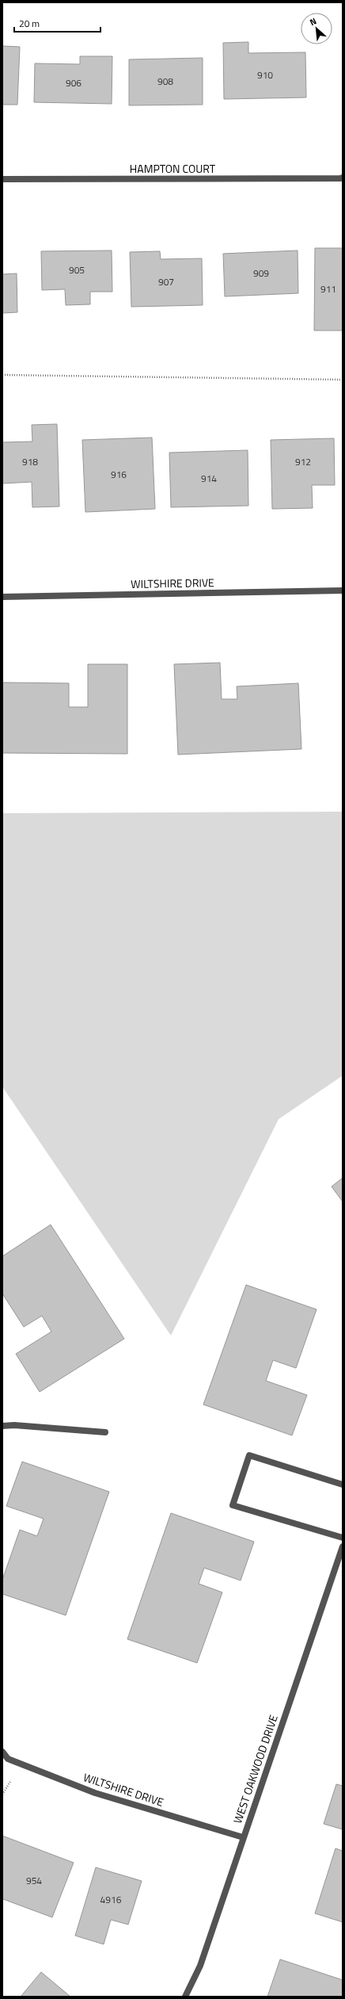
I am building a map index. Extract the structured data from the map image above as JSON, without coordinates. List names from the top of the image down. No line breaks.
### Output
{"streets":{"street":["HAMPTON COURT","WILTSHIRE DRIVE","WEST OAKWOOD DRIVE"]},"crossings":[["WILTSHIRE DRIVE","WEST OAKWOOD DRIVE"]],"house_numbers":["910","908","906","905","909","907","911","918","912","916","914","954","4916"],"scale_bar":"20 m","north":"top left"}
